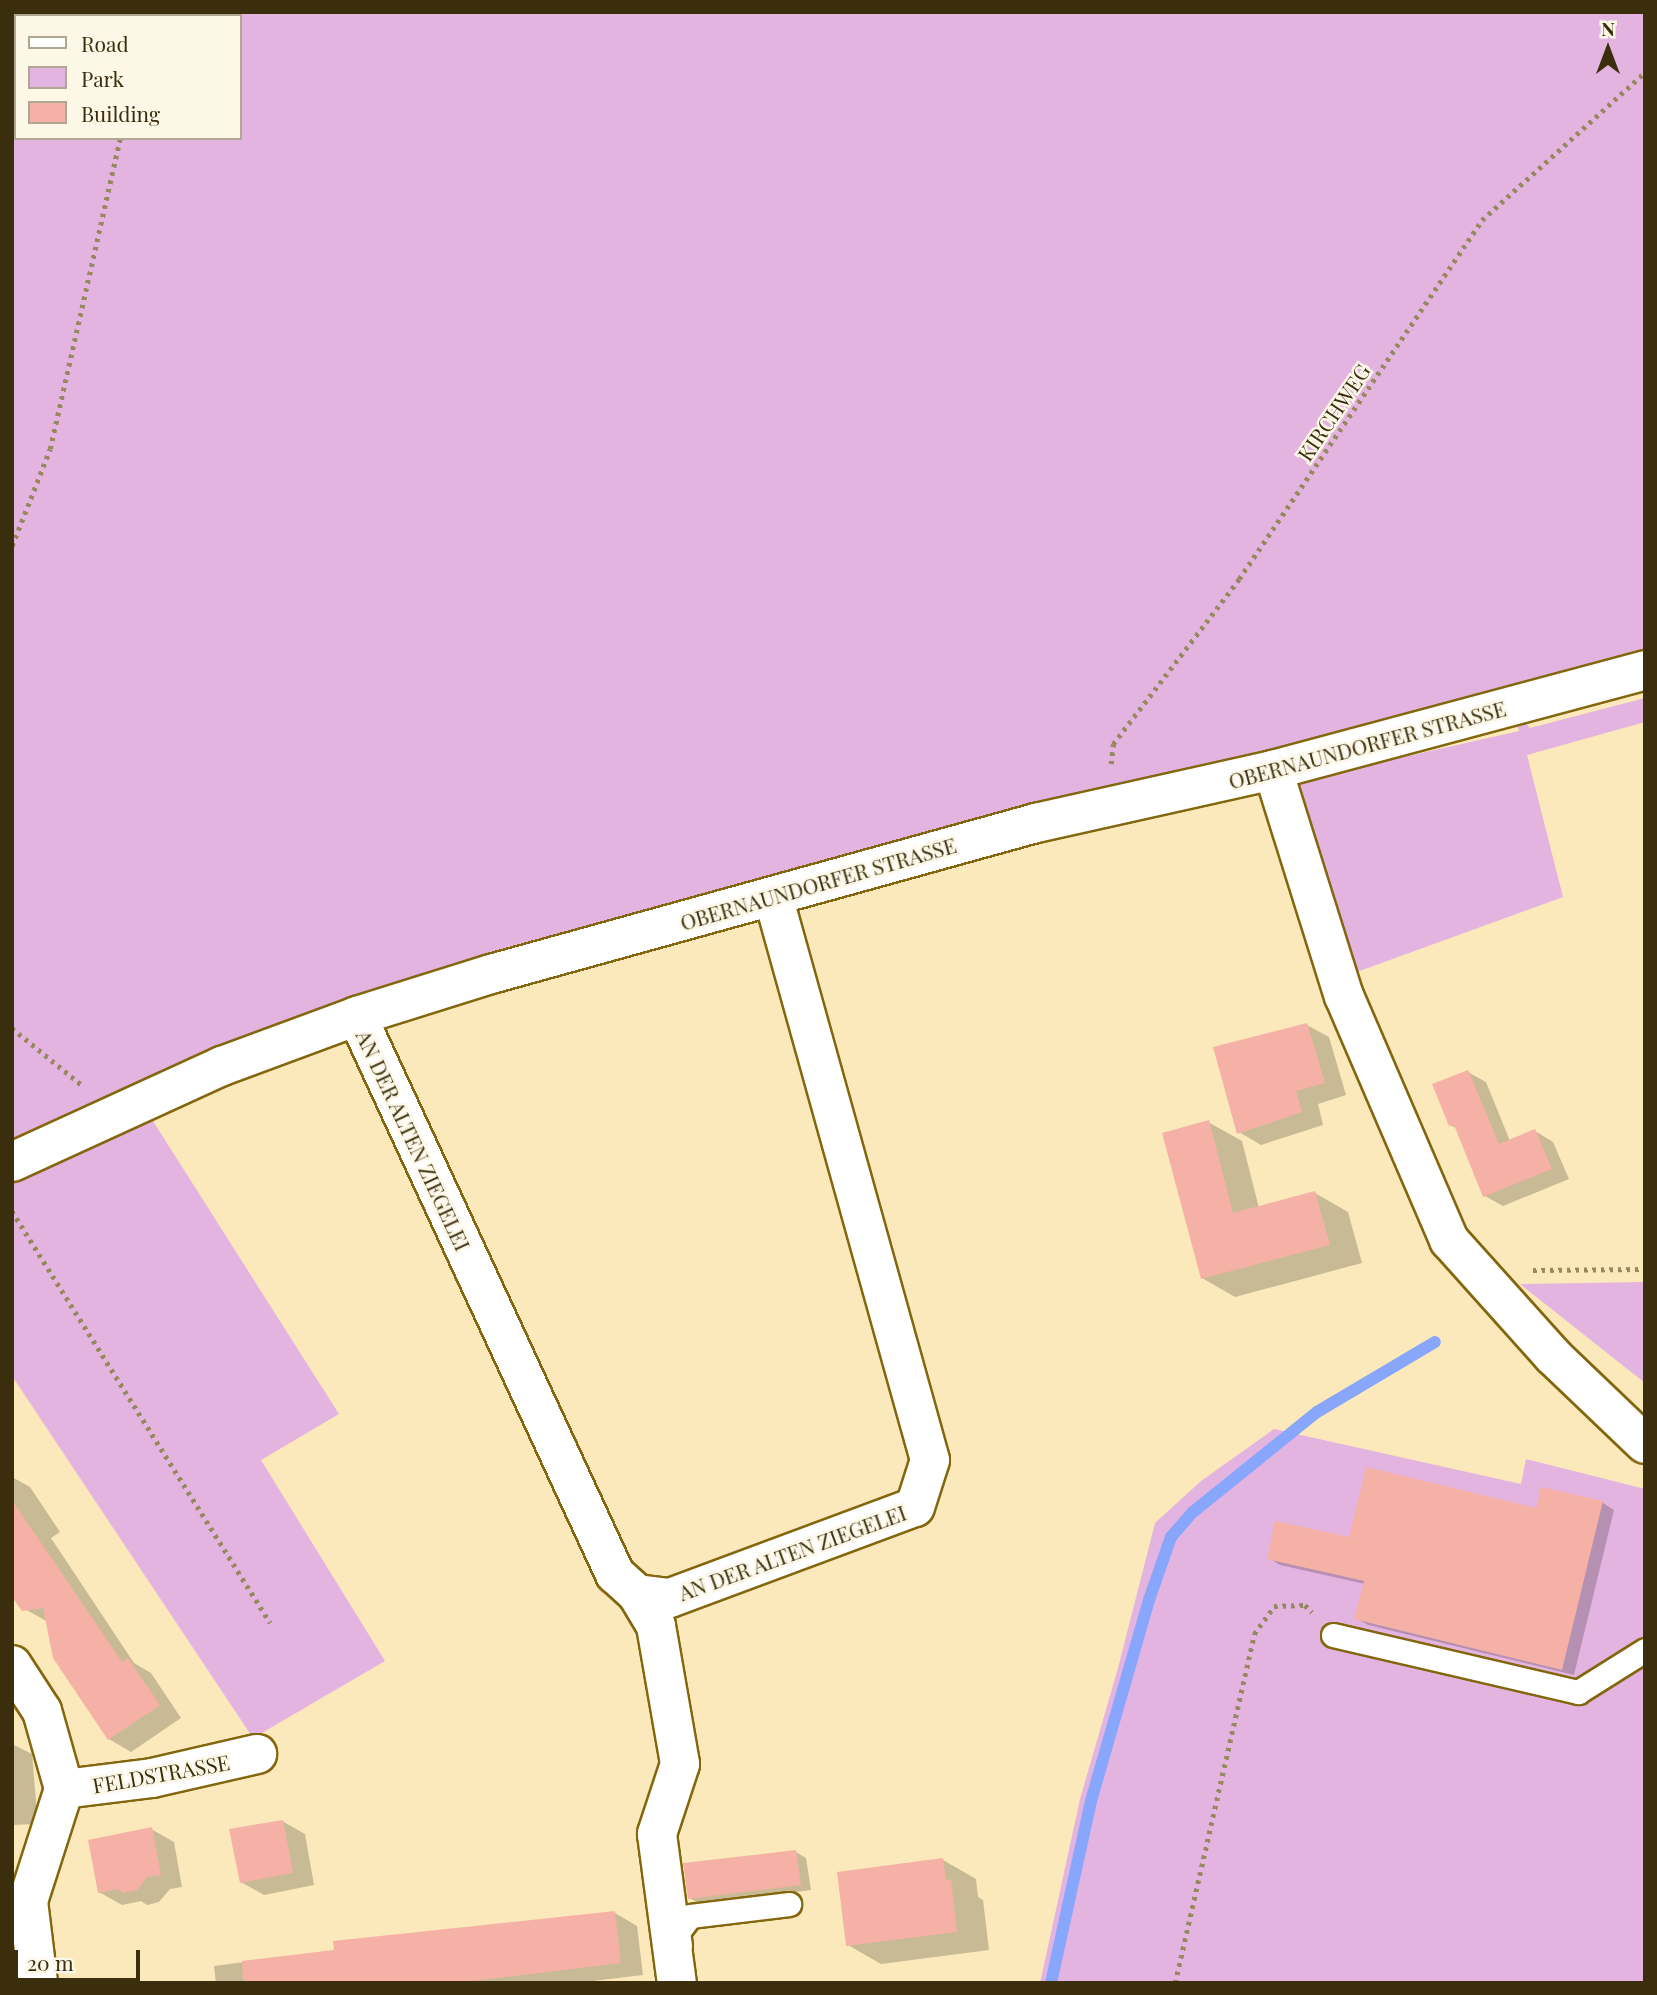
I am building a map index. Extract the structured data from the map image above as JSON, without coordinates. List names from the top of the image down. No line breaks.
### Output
{"streets":{"street":["OBERNAUNDORFER STRASSE","AN DER ALTEN ZIEGELEI","FELDSTRASSE"],"path":["KIRCHWEG"]},"crossings":[["KIRCHWEG","OBERNAUNDORFER STRASSE"],["OBERNAUNDORFER STRASSE","AN DER ALTEN ZIEGELEI"]],"legend":["Road","Park","Building"],"scale_bar":"20 m","north":"top"}
